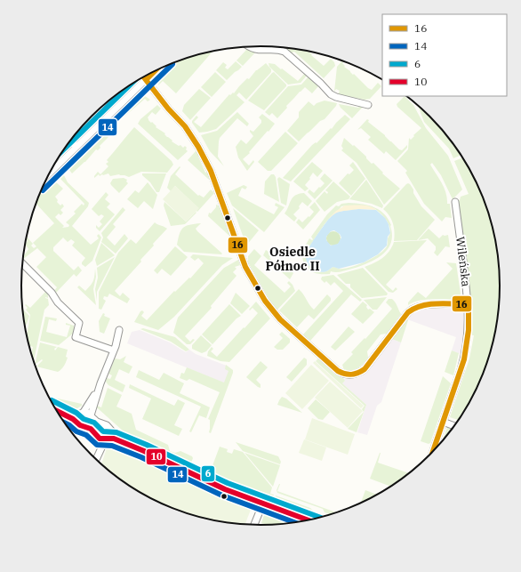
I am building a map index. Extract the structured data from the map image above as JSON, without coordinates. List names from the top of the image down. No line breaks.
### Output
{"streets":{"street":["Wileńska"]},"districts":["Osiedle Północ II"],"lines":["transit line 14","transit line 16","transit line 6","transit line 10"],"legend":["16","14","6","10"]}
